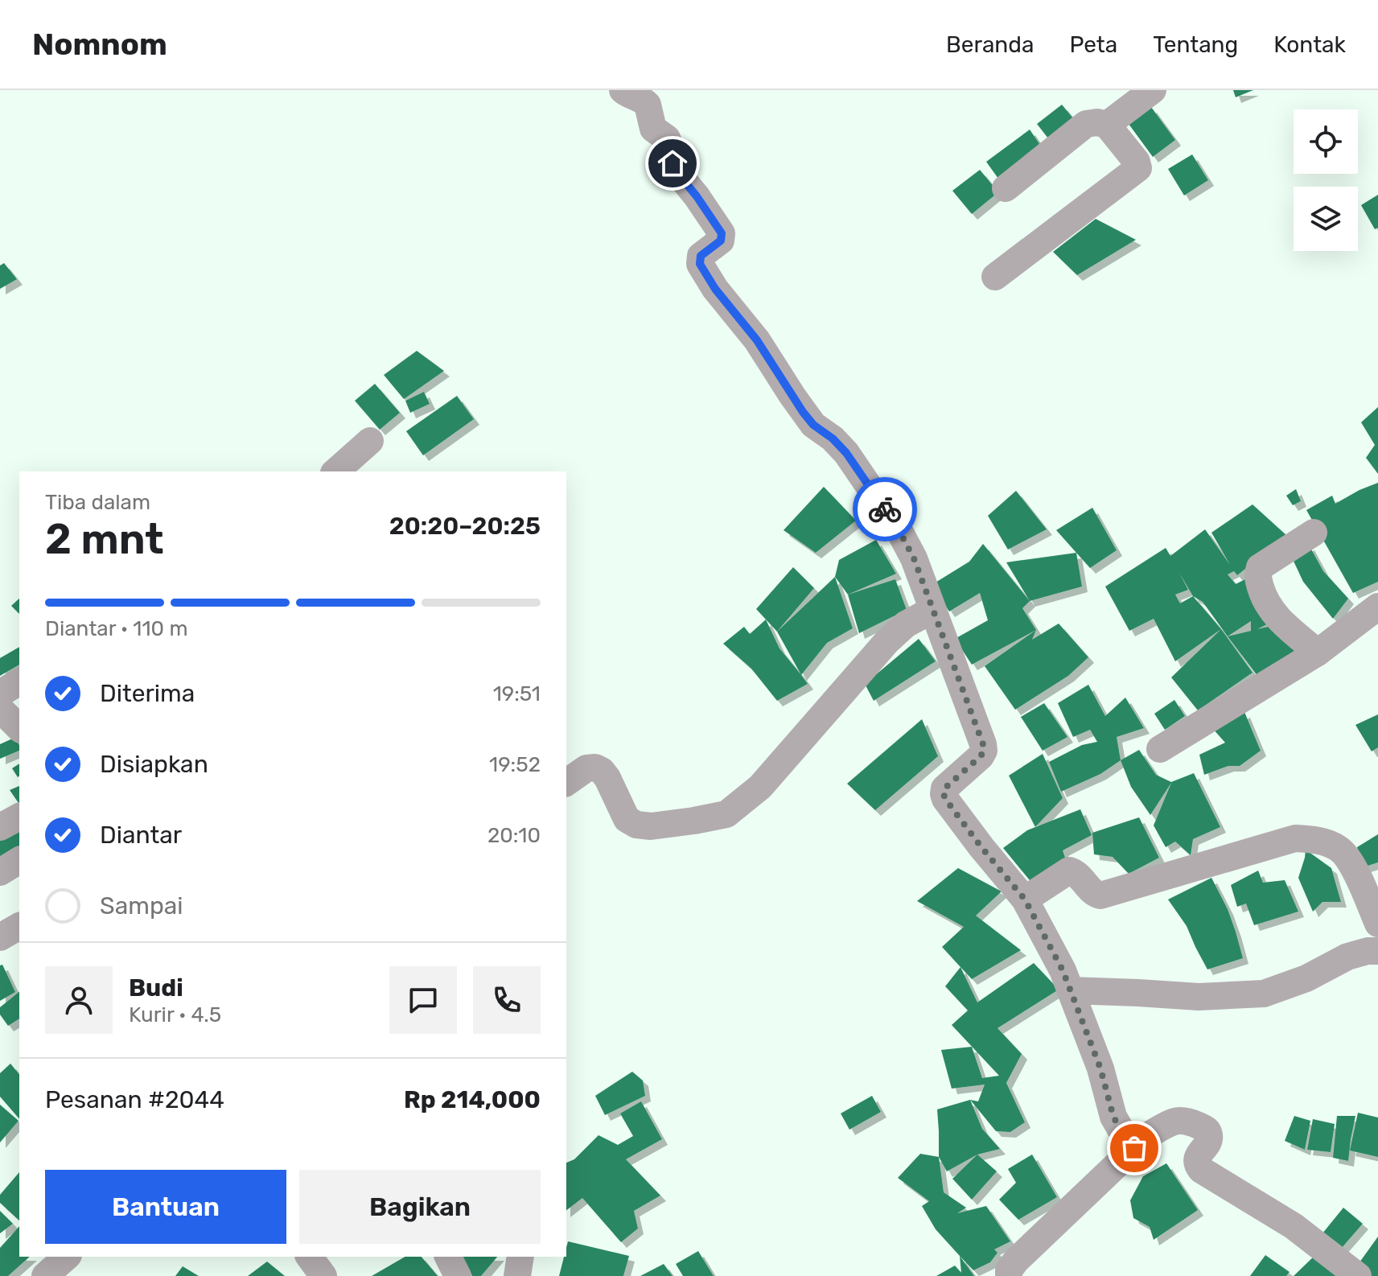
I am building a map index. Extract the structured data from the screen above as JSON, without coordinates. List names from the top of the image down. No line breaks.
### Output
{"page":{"header":"Nomnom","nav":["Beranda","Peta","Tentang","Kontak"],"heading":["2 mnt","Tiba dalam","20:20–20:25"],"panel":["Budi","Kurir · 4.5","Pesanan #2044","Rp 214,000"],"bar":"Diantar · 110 m","list":[["Diterima","19:51"],["Disiapkan","19:52"],["Diantar","20:10"],"Sampai"],"buttons":["Bantuan","Bagikan"]}}
